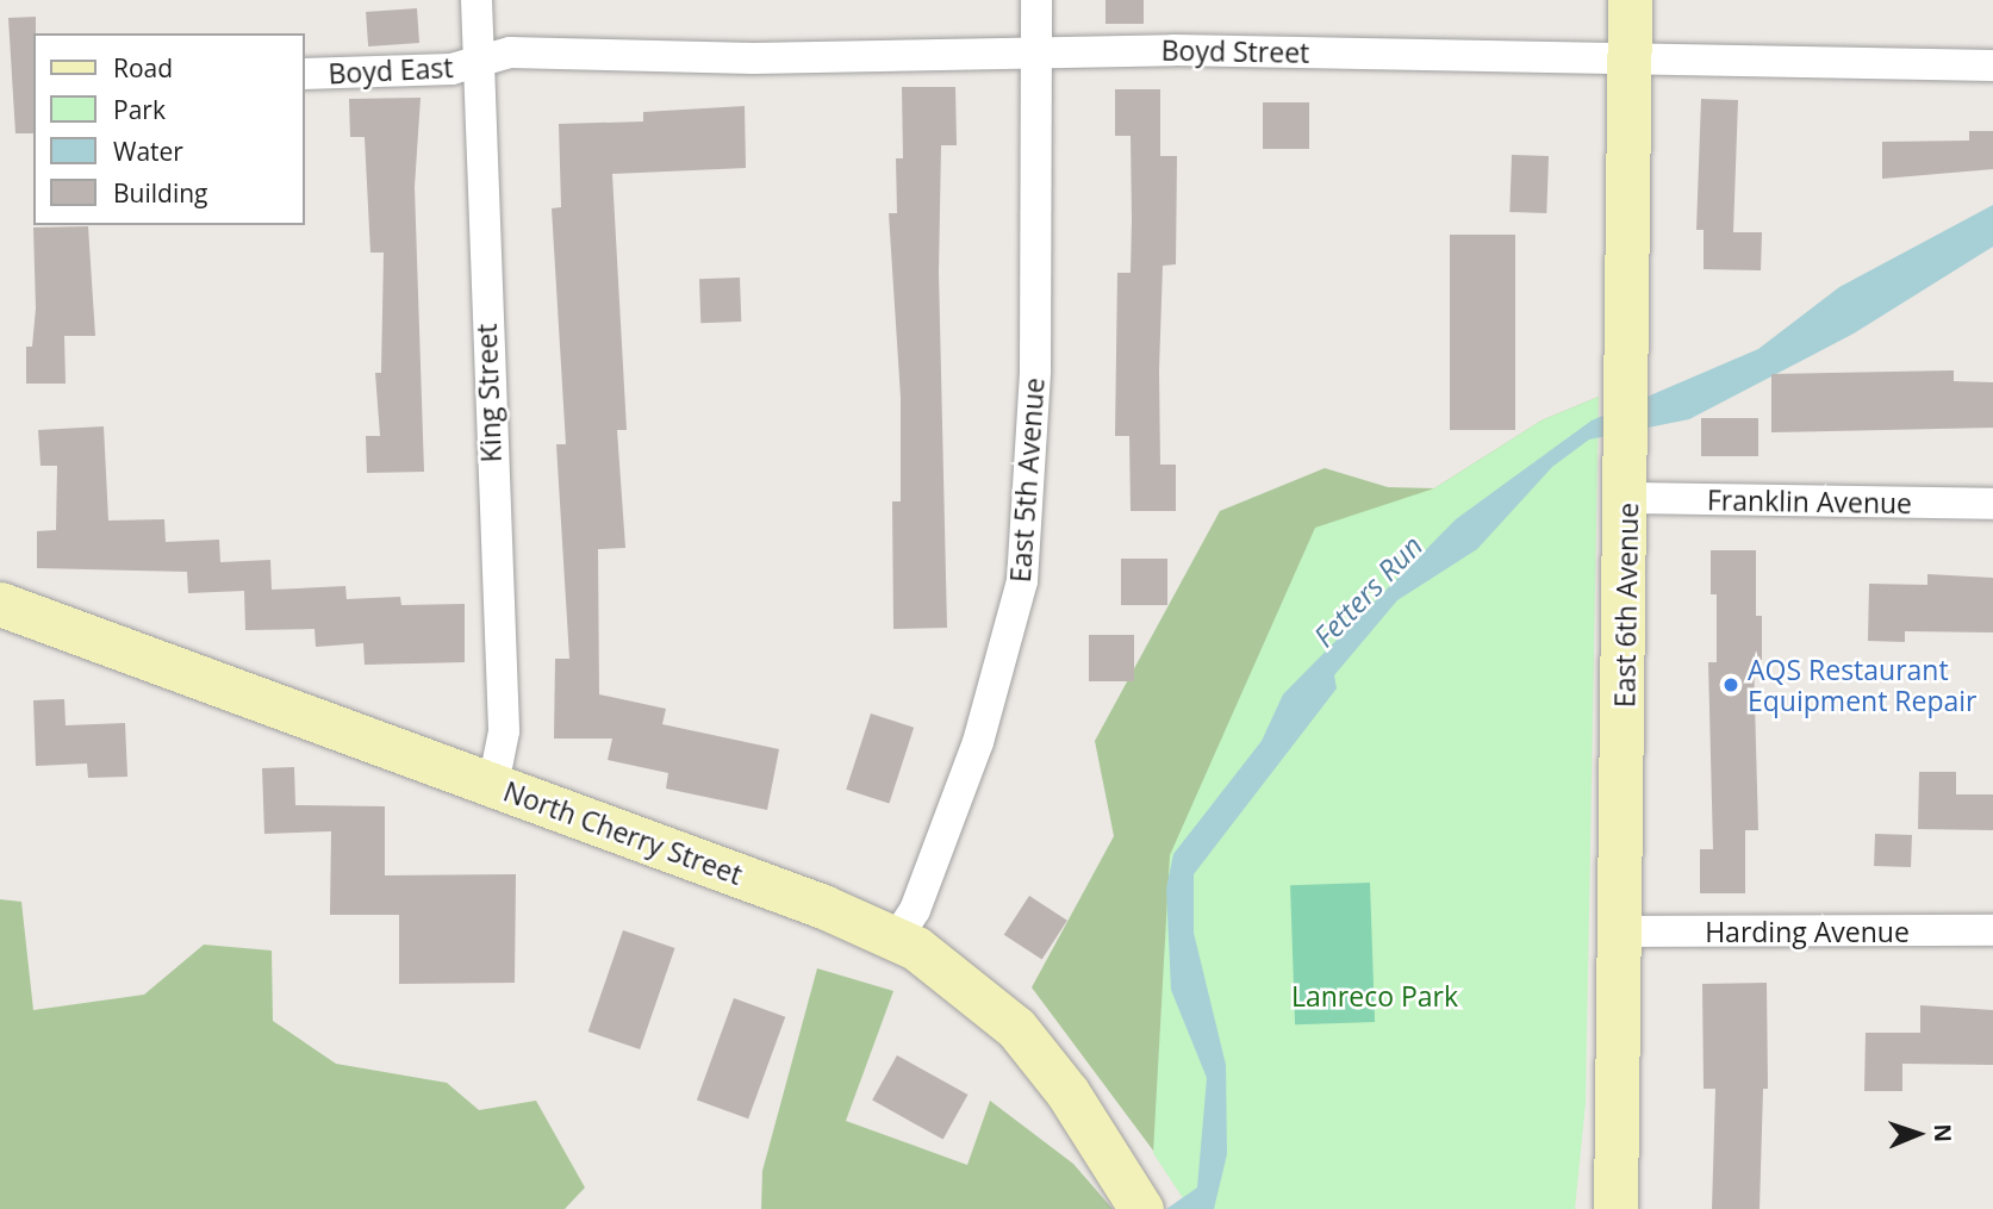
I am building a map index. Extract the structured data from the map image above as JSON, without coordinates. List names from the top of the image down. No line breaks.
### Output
{"streets":{"main road":["East 6th Avenue","North Cherry Street"],"street":["Boyd Street","Boyd East","King Street","East 5th Avenue","Franklin Avenue","Harding Avenue"]},"crossings":[["Boyd Street","Boyd East"],["Boyd Street","King Street"],["Boyd Street","East 5th Avenue"],["Boyd Street","East 6th Avenue"],["Boyd East","King Street"],["King Street","North Cherry Street"],["East 5th Avenue","North Cherry Street"],["Franklin Avenue","East 6th Avenue"],["East 6th Avenue","Harding Avenue"]],"water":["Fetters Run"],"parks":["Lanreco Park"],"places":["AQS Restaurant Equipment Repair"],"legend":["Road","Park","Water","Building"],"north":"right"}
